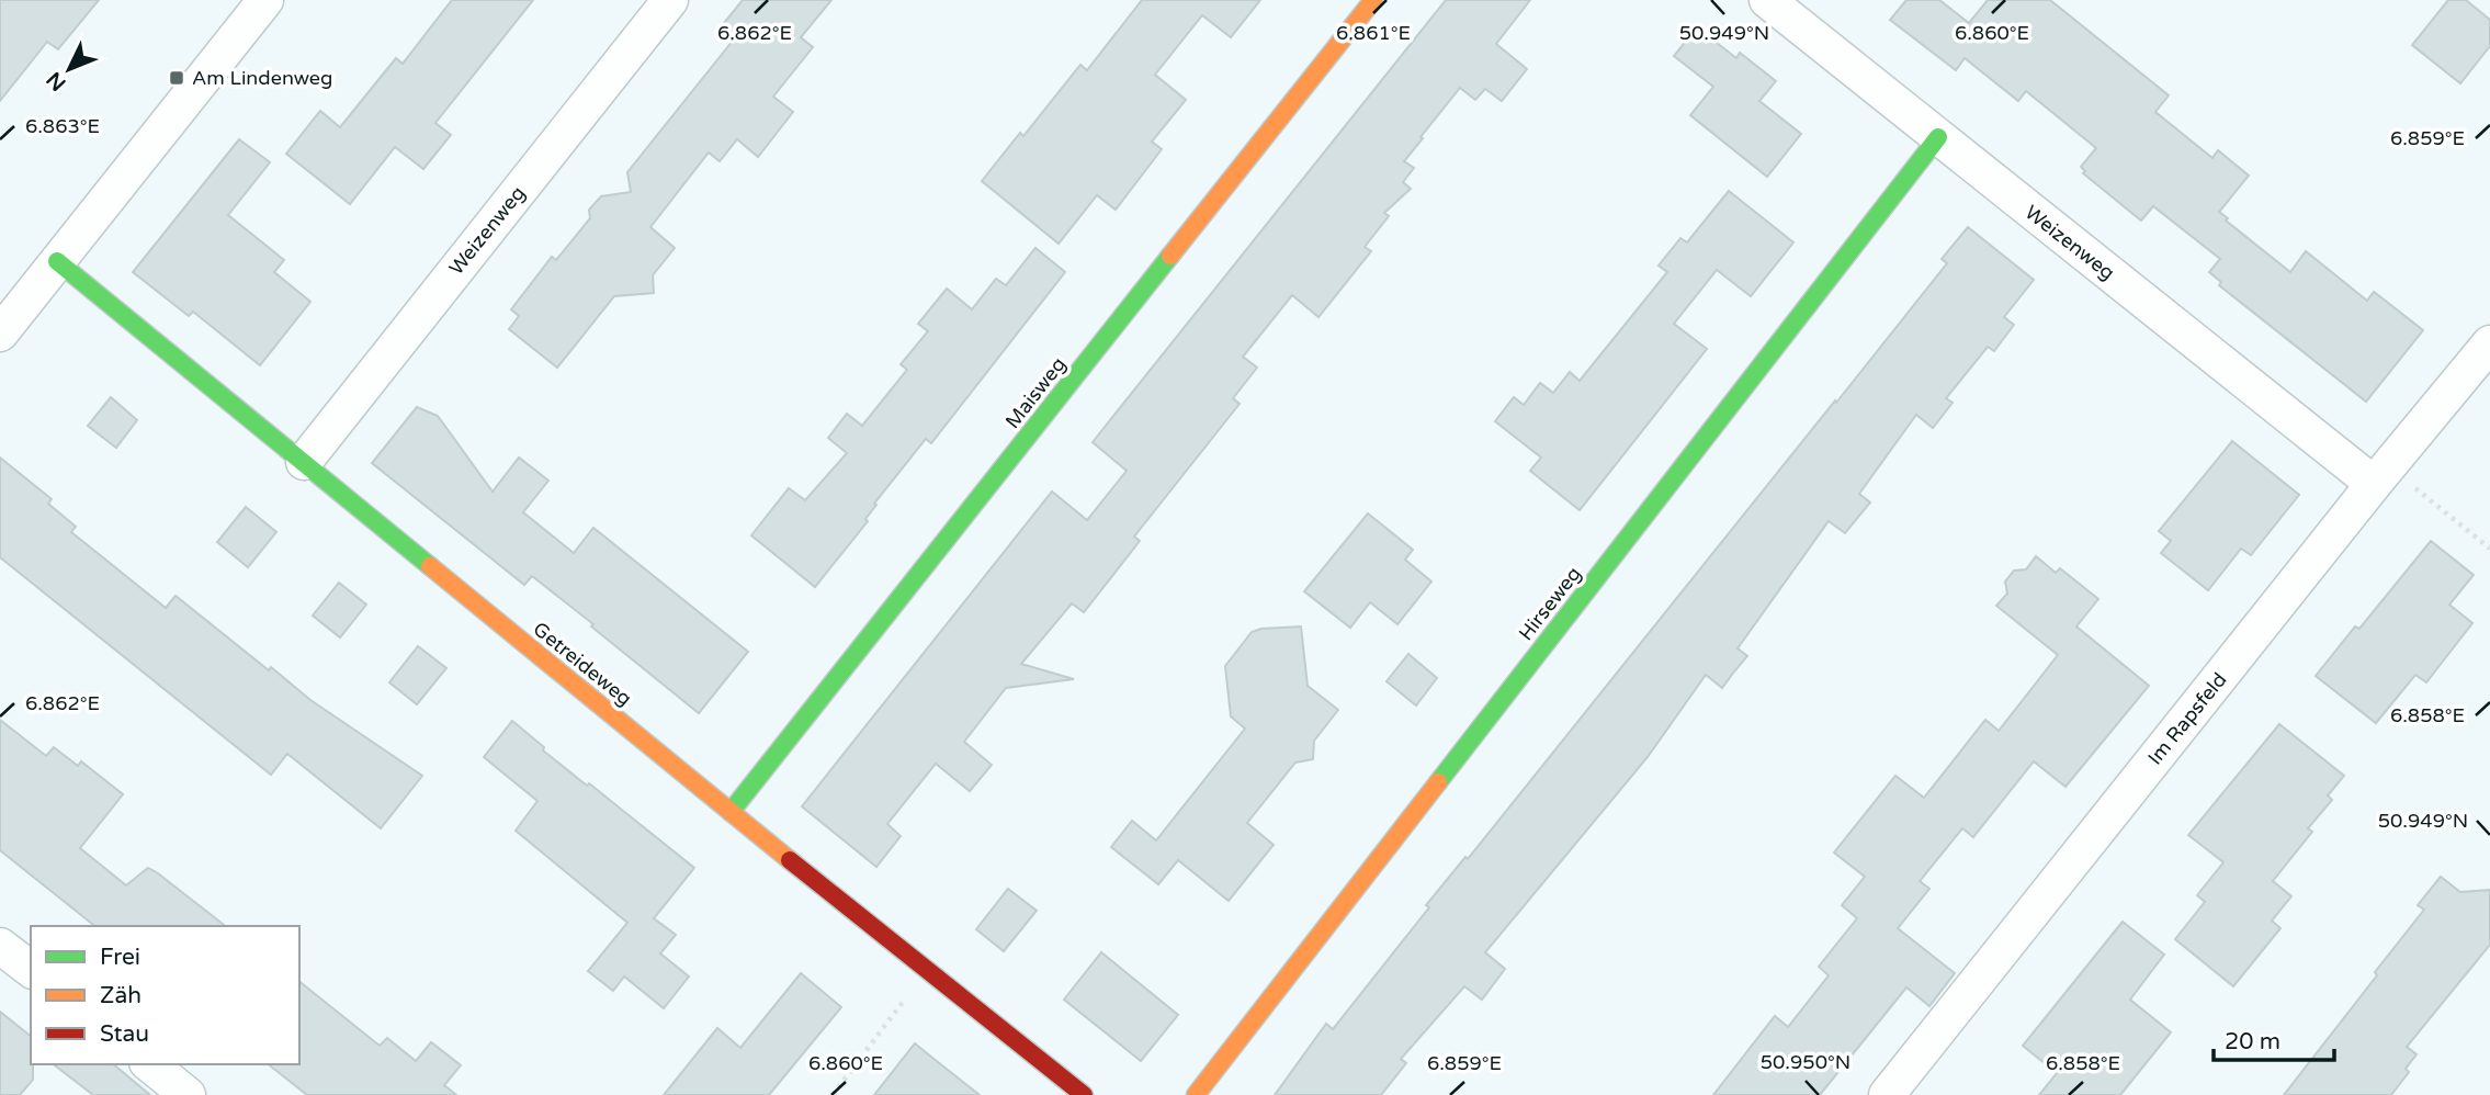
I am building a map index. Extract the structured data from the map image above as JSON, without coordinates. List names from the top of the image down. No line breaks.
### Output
{"streets":{"street":["Weizenweg","Maisweg","Hirseweg","Getreideweg","Im Rapsfeld"]},"crossings":[["Weizenweg","Hirseweg"],["Weizenweg","Getreideweg"],["Weizenweg","Im Rapsfeld"],["Maisweg","Getreideweg"]],"places":{"transit":["Am Lindenweg"]},"legend":["Frei","Zäh","Stau"],"scale_bar":"20 m","north":"bottom left","coordinates":["6.862°E","6.861°E","6.860°E","50.949°N","6.863°E","6.859°E","6.858°E","50.950°N"]}
